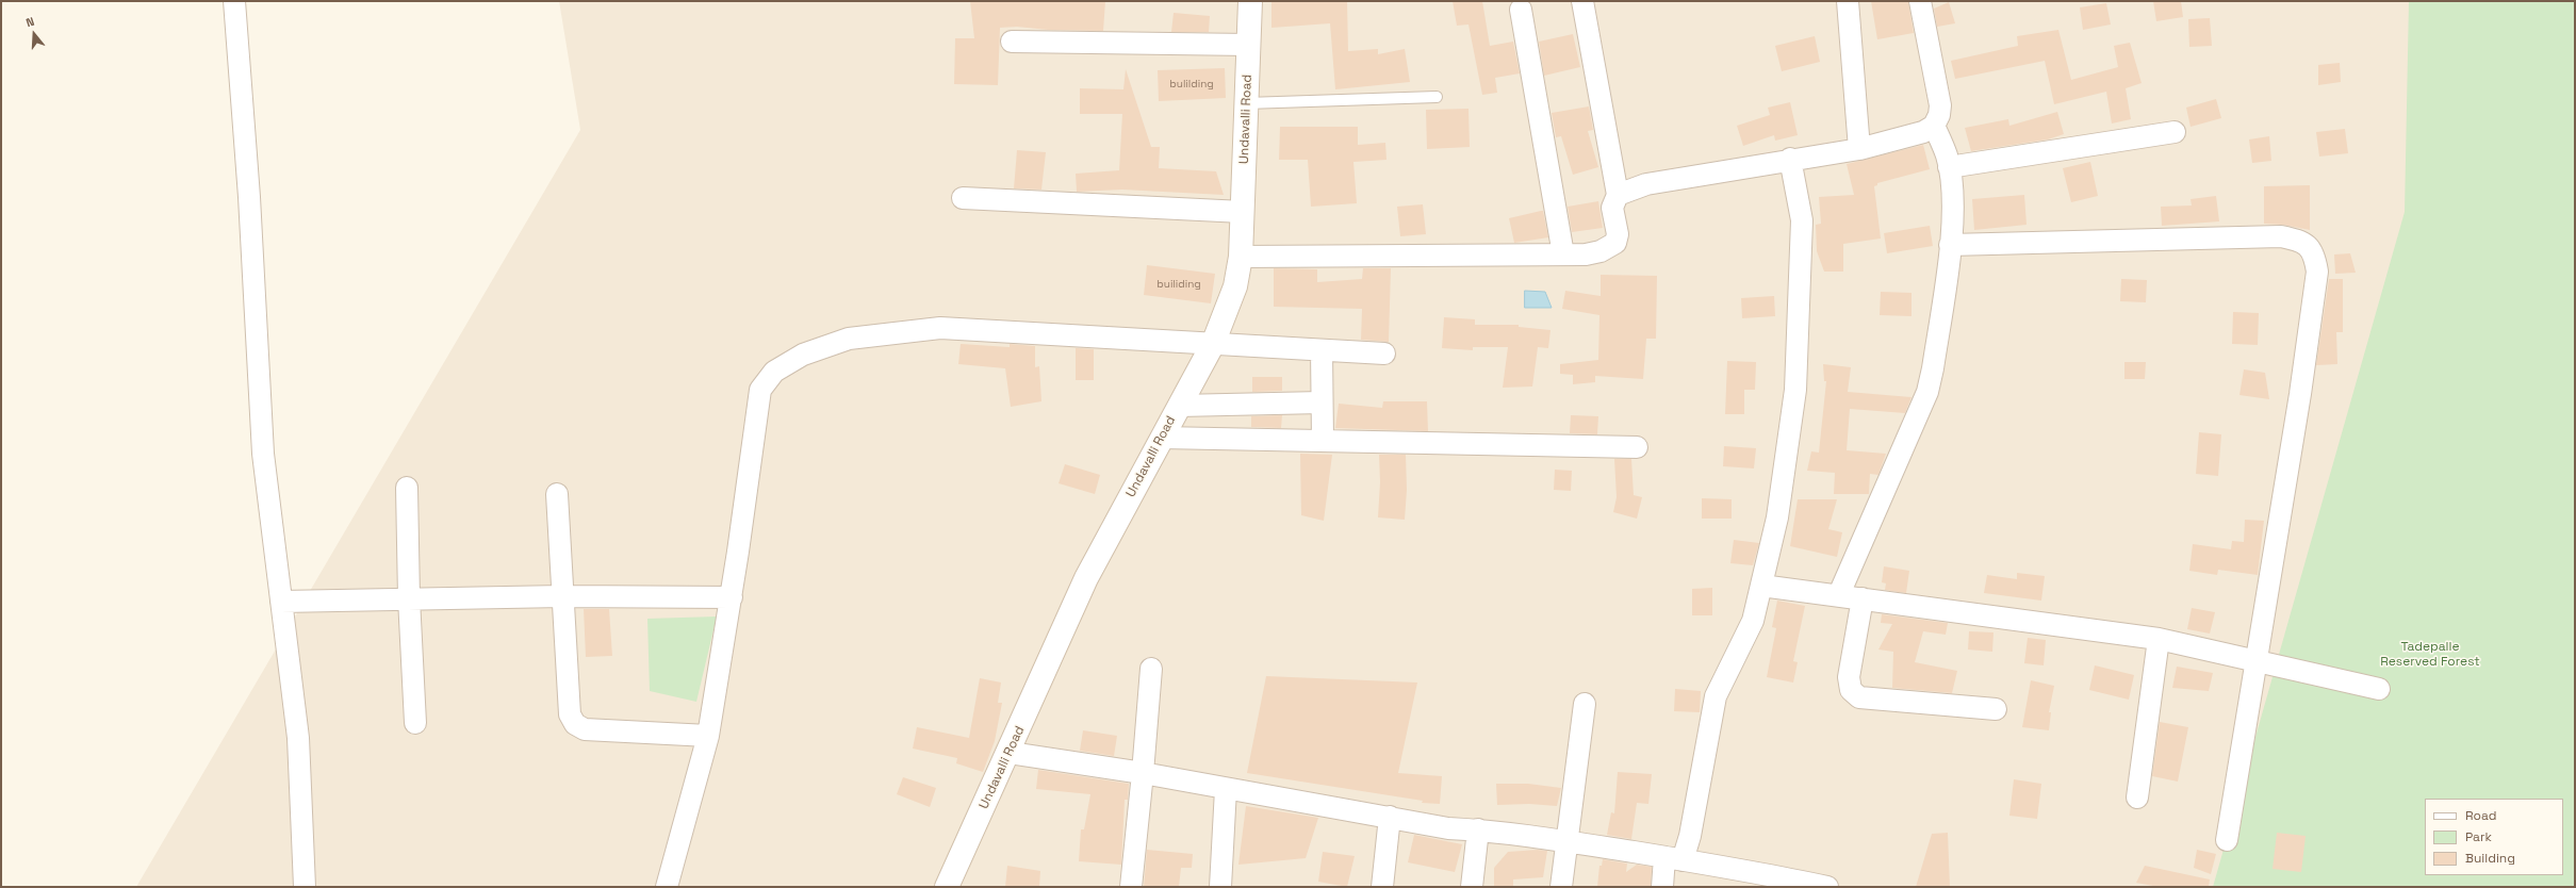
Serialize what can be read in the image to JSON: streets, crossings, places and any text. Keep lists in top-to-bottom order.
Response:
{
  "streets": {
    "main road": ["Undavalli Road"]
  },
  "parks": ["Tadepalle Reserved Forest"],
  "house_numbers": ["bulilding", "builiding"],
  "legend": ["Road", "Park", "Building"],
  "north": "top"
}
